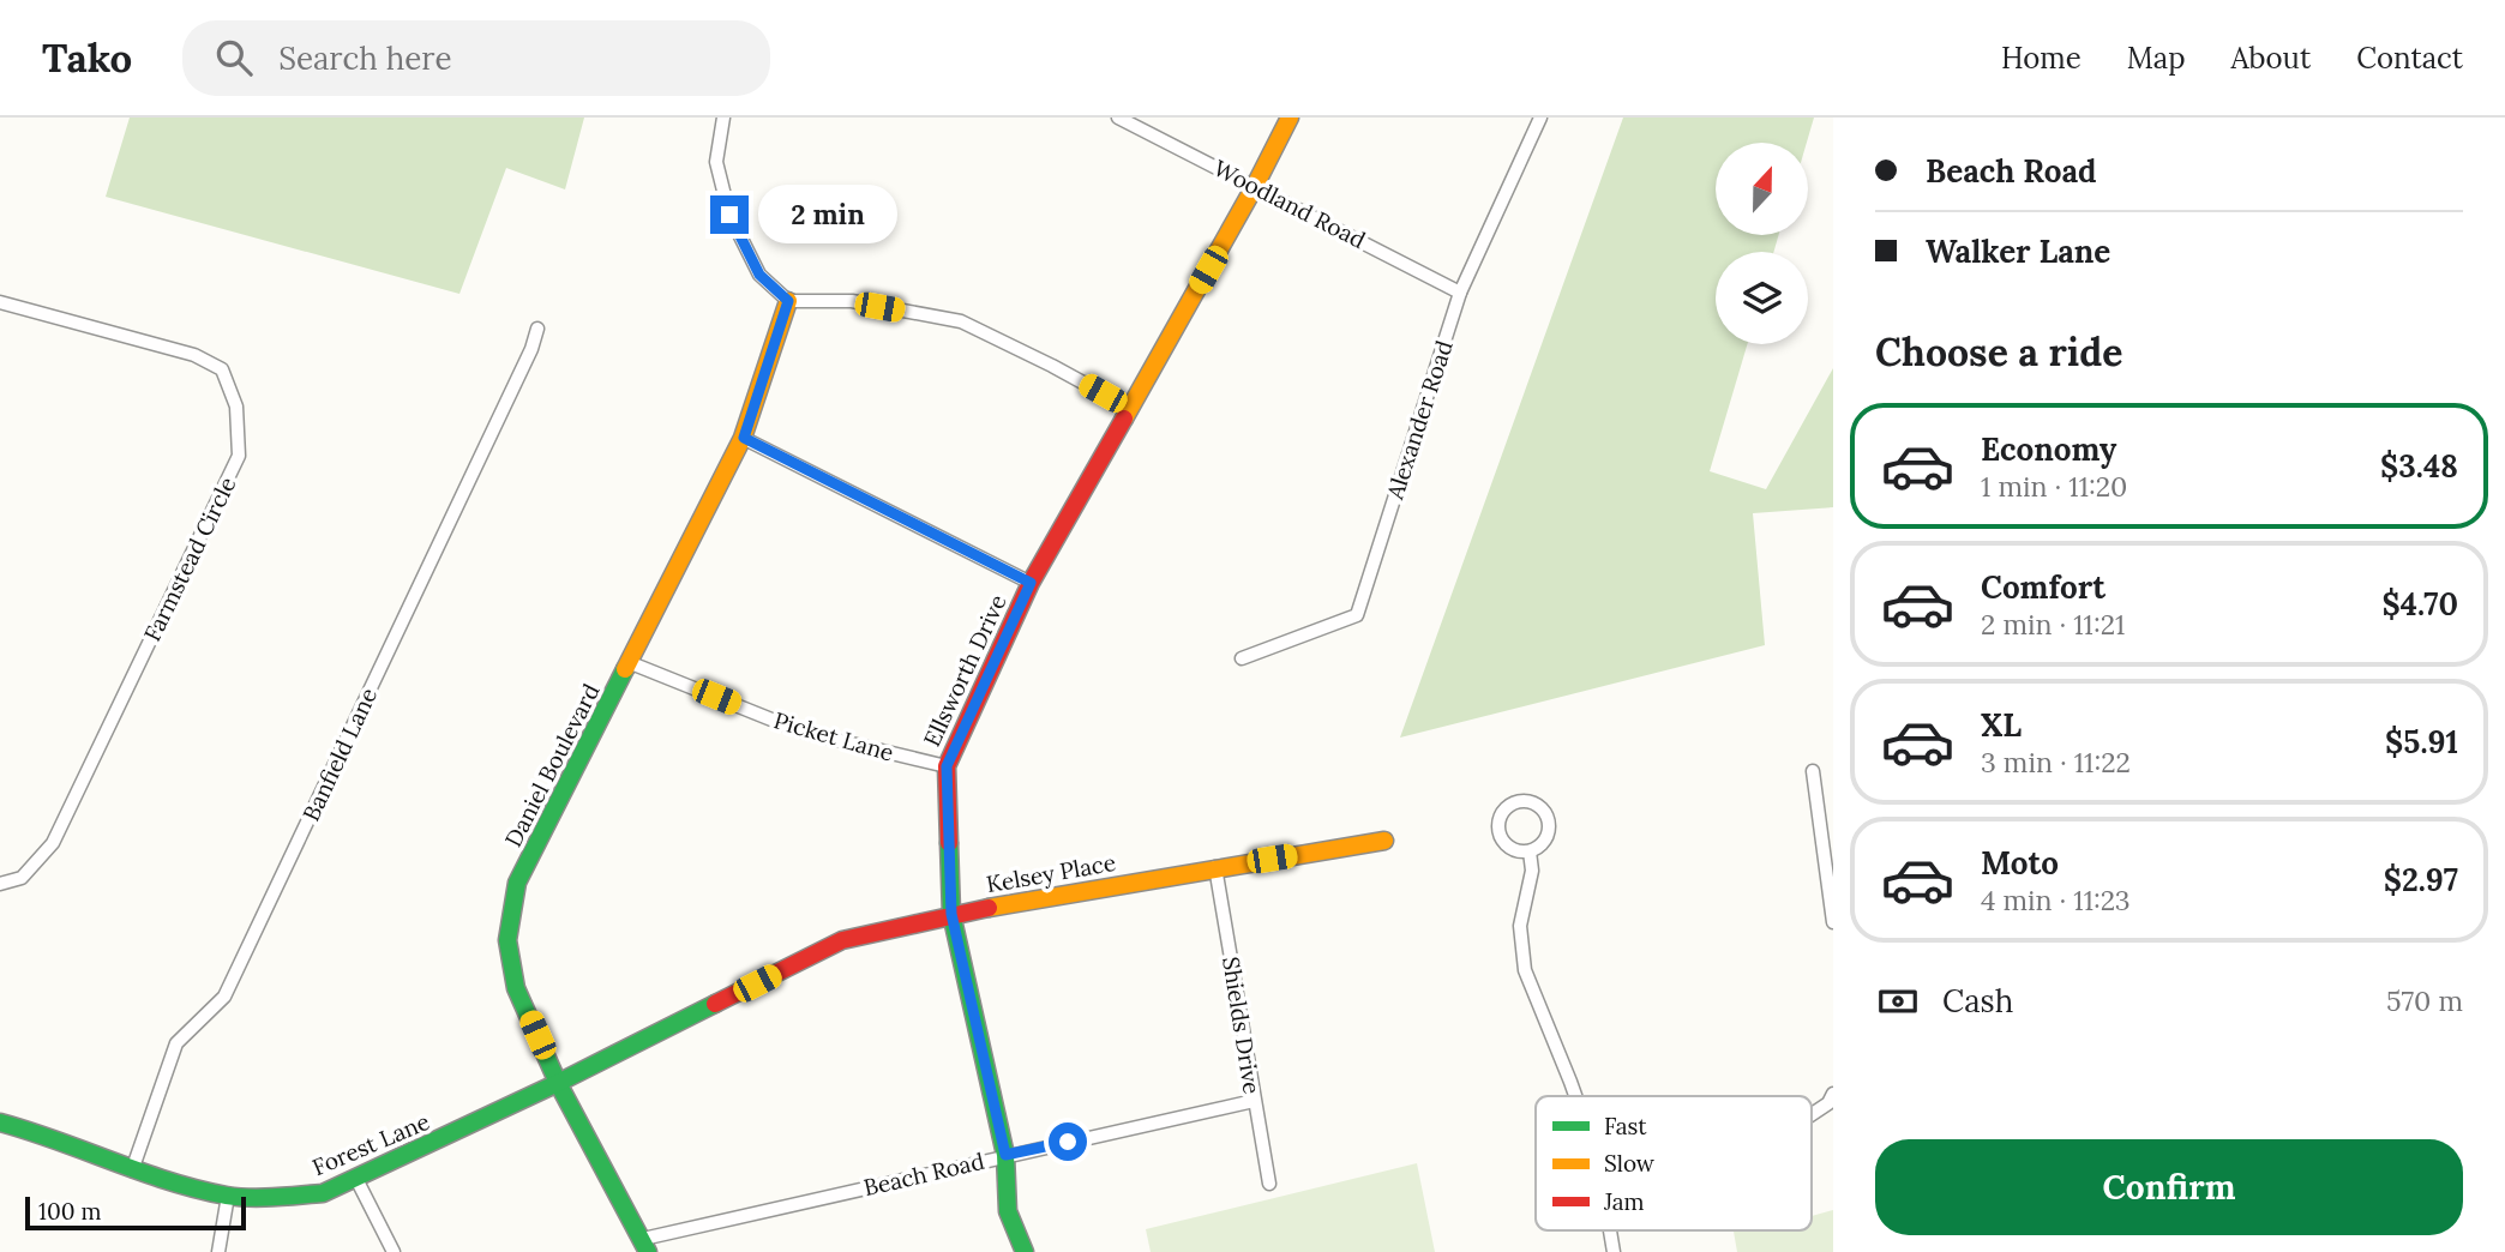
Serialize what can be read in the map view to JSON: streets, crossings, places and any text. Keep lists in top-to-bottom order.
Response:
{
  "streets": {
    "street": [
      "Woodland Road",
      "Alexander Road",
      "Farmstead Circle",
      "Ellsworth Drive",
      "Picket Lane",
      "Banfield Lane",
      "Daniel Boulevard",
      "Kelsey Place",
      "Shields Drive",
      "Forest Lane",
      "Beach Road"
    ]
  },
  "crossings": [
    ["Woodland Road", "Alexander Road"],
    ["Woodland Road", "Ellsworth Drive"],
    ["Ellsworth Drive", "Picket Lane"],
    ["Ellsworth Drive", "Kelsey Place"],
    ["Ellsworth Drive", "Beach Road"],
    ["Picket Lane", "Daniel Boulevard"],
    ["Banfield Lane", "Forest Lane"],
    ["Daniel Boulevard", "Kelsey Place"],
    ["Daniel Boulevard", "Forest Lane"],
    ["Daniel Boulevard", "Beach Road"],
    ["Kelsey Place", "Shields Drive"],
    ["Kelsey Place", "Forest Lane"],
    ["Shields Drive", "Beach Road"]
  ],
  "legend": ["Fast", "Slow", "Jam"],
  "scale_bar": "100 m",
  "north": "top",
  "page": {
    "header": "Tako",
    "search": "Search here",
    "nav": [
      "Home",
      "Map",
      "About",
      "Contact"
    ],
    "banner": ["Beach Road", "Walker Lane"],
    "bubble": "2 min",
    "heading": "Choose a ride",
    "list": [
      {
        "name": "Economy",
        "note": "1 min · 11:20",
        "value": "$3.48"
      },
      {
        "name": "Comfort",
        "note": "2 min · 11:21",
        "value": "$4.70"
      },
      {
        "name": "XL",
        "note": "3 min · 11:22",
        "value": "$5.91"
      },
      {
        "name": "Moto",
        "note": "4 min · 11:23",
        "value": "$2.97"
      }
    ],
    "pay": ["Cash", "570 m"],
    "buttons": "Confirm",
    "scale": "100 m"
  }
}
